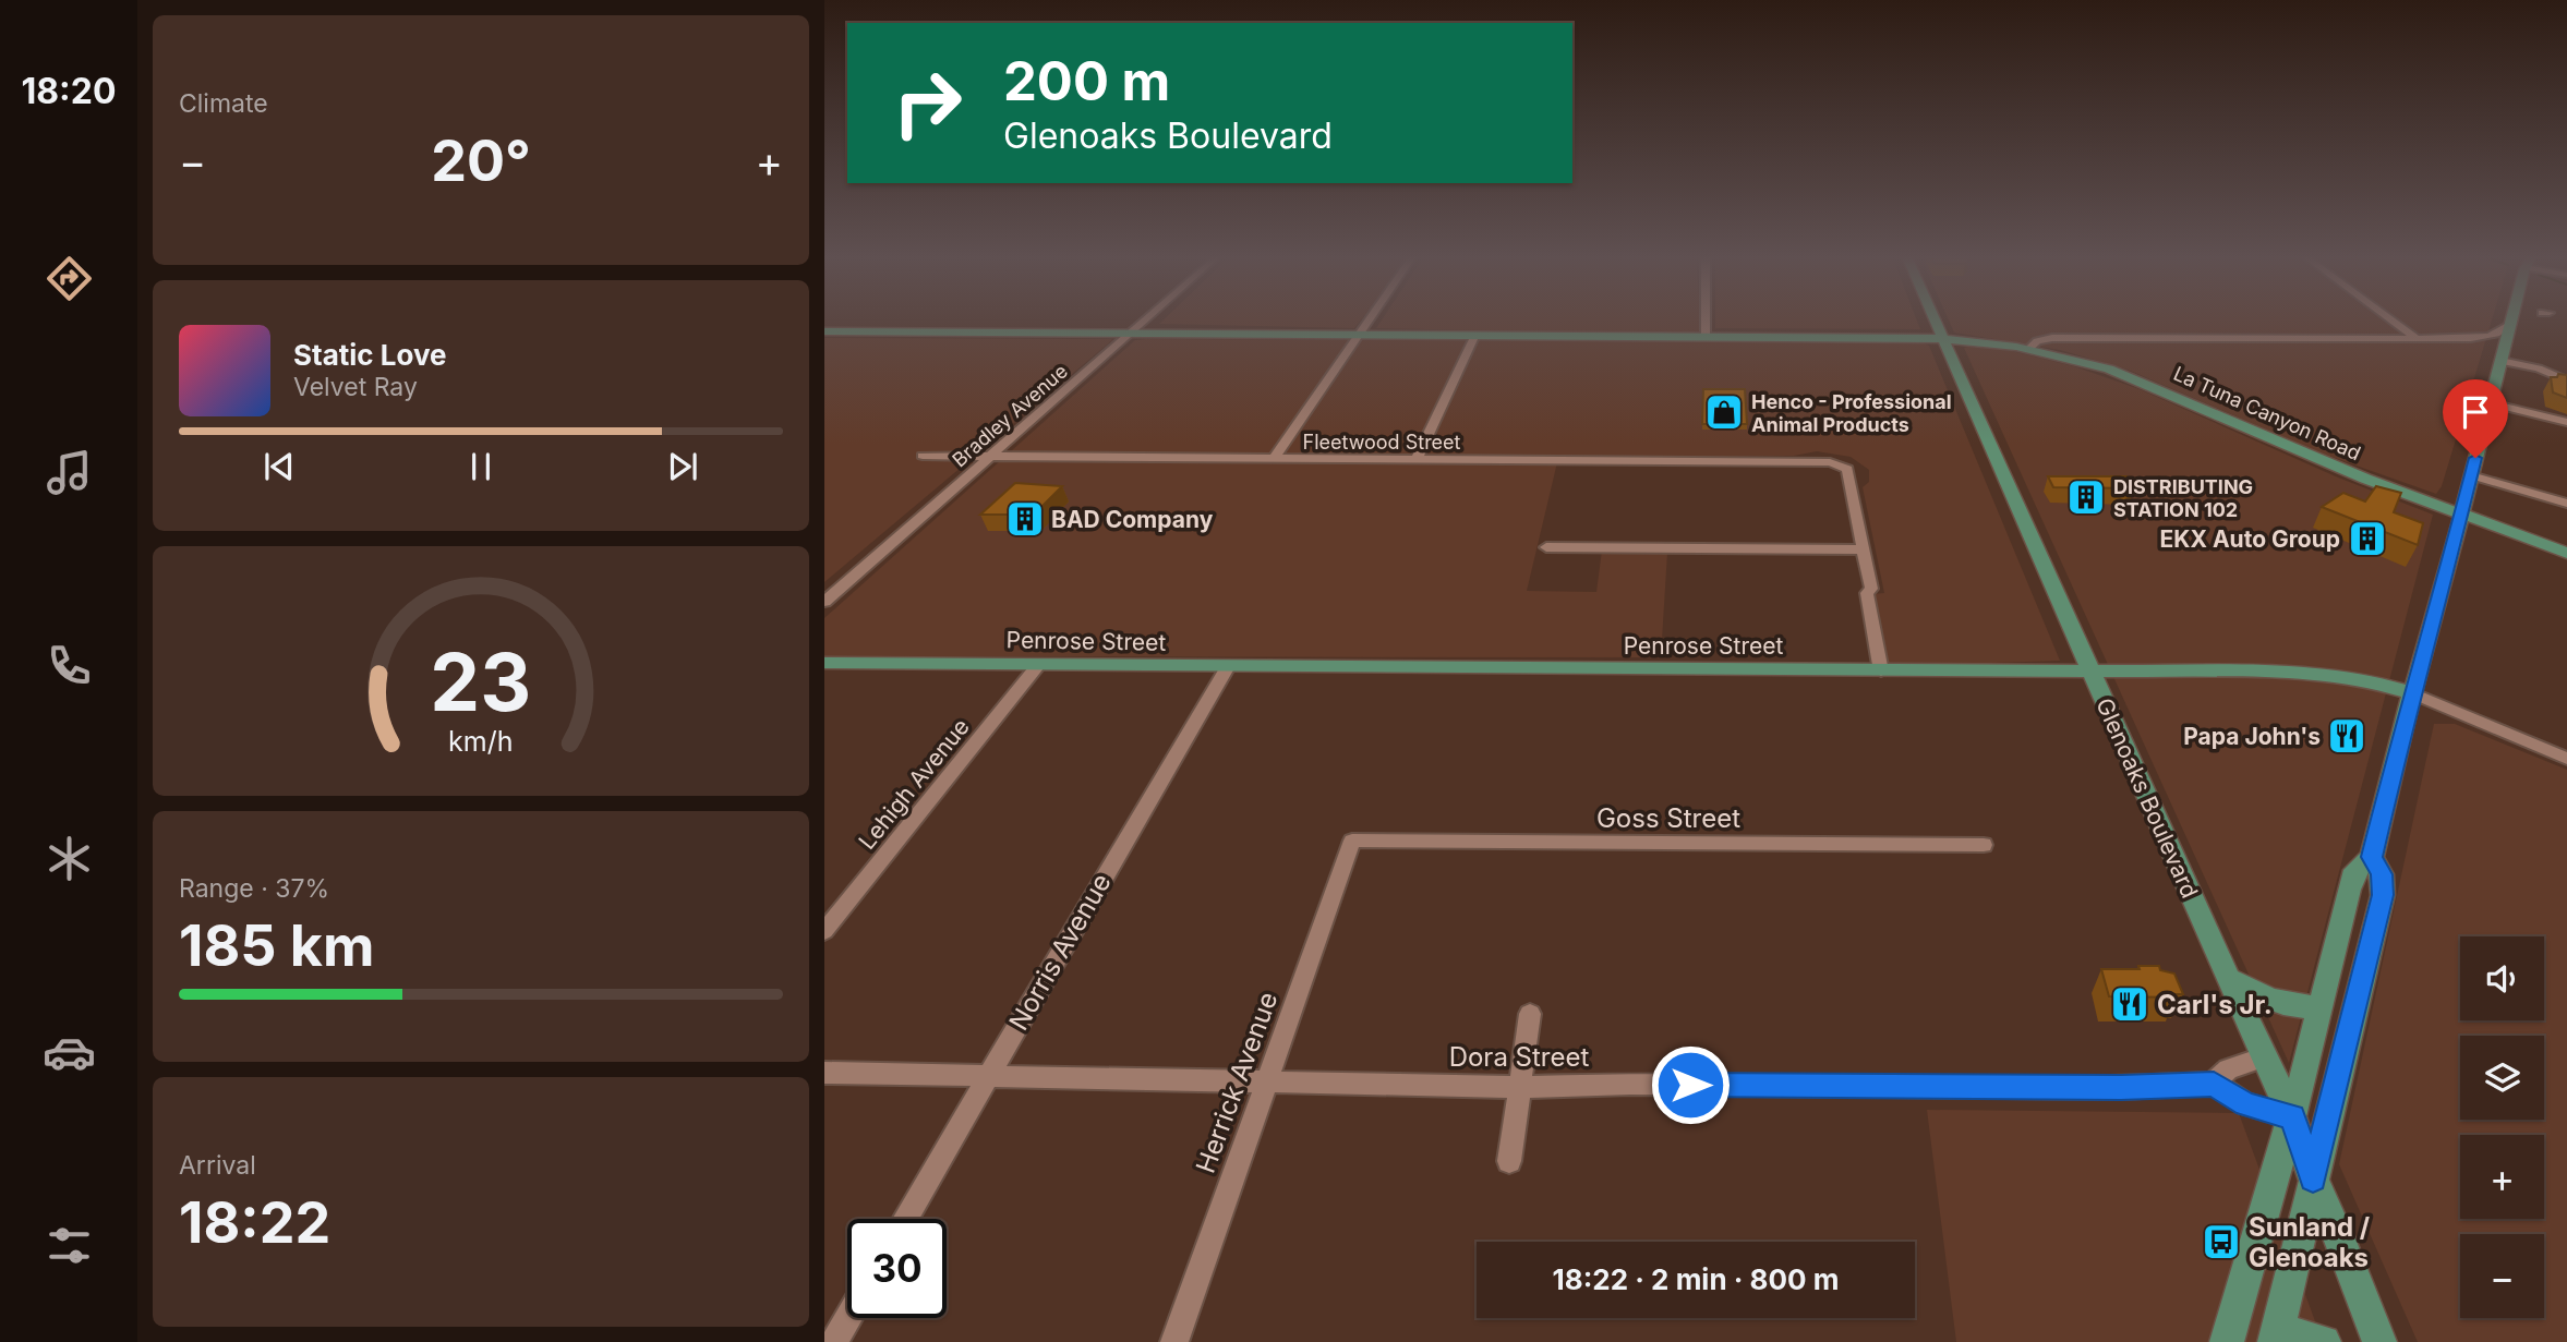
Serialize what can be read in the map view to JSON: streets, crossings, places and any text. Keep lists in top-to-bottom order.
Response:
{
  "streets": {
    "main road": ["La Tuna Canyon Road", "Penrose Street", "Glenoaks Boulevard"],
    "street": [
      "Bradley Avenue",
      "Fleetwood Street",
      "Lehigh Avenue",
      "Goss Street",
      "Norris Avenue",
      "Dora Street",
      "Herrick Avenue"
    ]
  },
  "crossings": [
    ["La Tuna Canyon Road", "Bradley Avenue"],
    ["La Tuna Canyon Road", "Glenoaks Boulevard"],
    ["Bradley Avenue", "Fleetwood Street"],
    ["Penrose Street", "Lehigh Avenue"],
    ["Penrose Street", "Glenoaks Boulevard"],
    ["Penrose Street", "Norris Avenue"],
    ["Goss Street", "Herrick Avenue"],
    ["Norris Avenue", "Dora Street"],
    ["Dora Street", "Herrick Avenue"]
  ],
  "places": {
    "shop": ["Henco - Professional Animal Products"],
    "building": ["DISTRIBUTING STATION 102", "BAD Company", "EKX Auto Group"],
    "restaurant": ["Papa John's", "Carl's Jr."],
    "bus stop": ["Sunland / Glenoaks"]
  },
  "page": {
    "tabs": "18:20",
    "tile": [
      "Climate",
      ["Range · 37%", "185 km"],
      ["Arrival", "18:22"]
    ],
    "turn": ["200 m", "Glenoaks Boulevard"],
    "heat": ["−", "20°", "+"],
    "song": ["Static Love", "Velvet Ray"],
    "map_buttons": ["+", "−"],
    "limit": "30",
    "trip": "18:22 · 2 min · 800 m",
    "gauge": ["23", "km/h"]
  }
}
